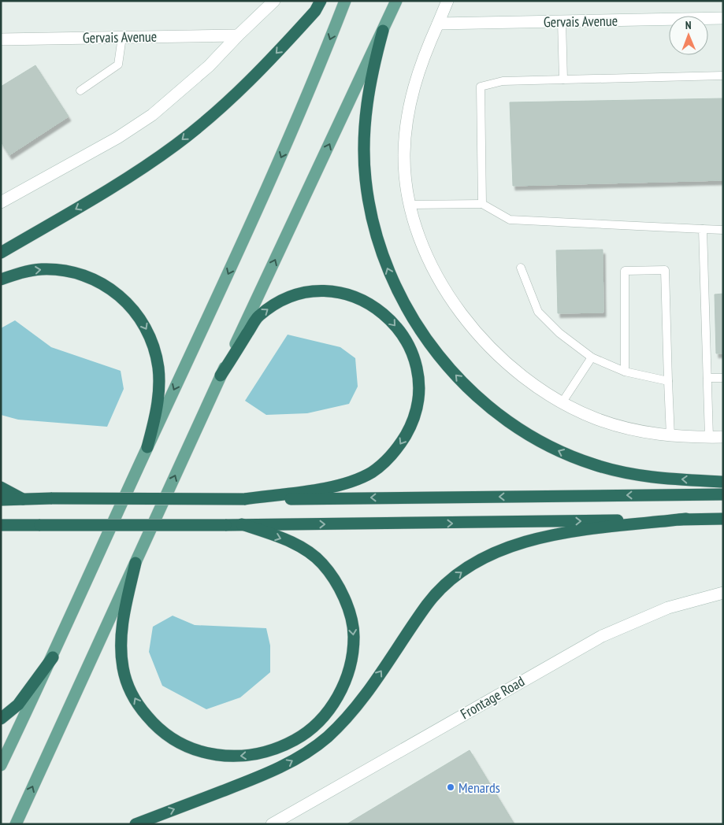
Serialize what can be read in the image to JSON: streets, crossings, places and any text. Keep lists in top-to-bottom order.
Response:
{
  "streets": {
    "street": ["Gervais Avenue", "Frontage Road"]
  },
  "places": ["Menards"],
  "north": "top"
}
